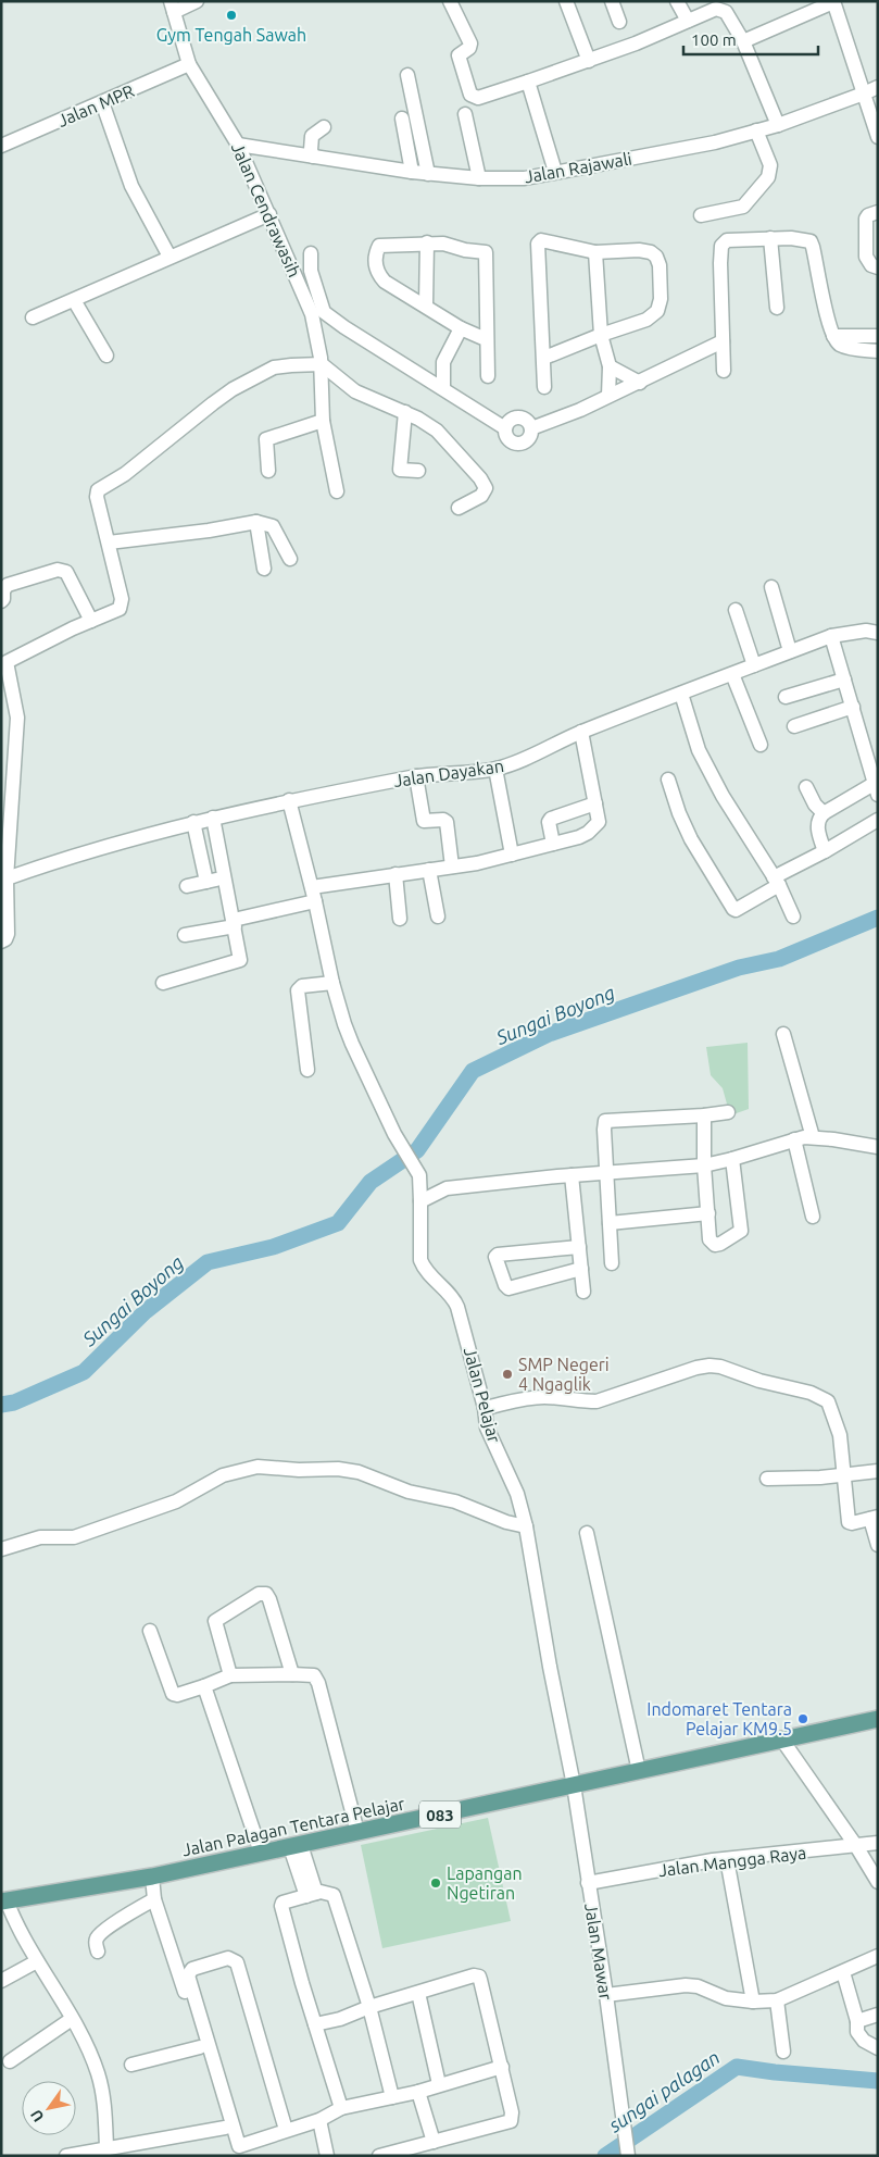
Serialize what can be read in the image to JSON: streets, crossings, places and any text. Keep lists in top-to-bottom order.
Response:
{
  "streets": {
    "main road": ["083", "Jalan Palagan Tentara Pelajar"],
    "street": [
      "Jalan MPR",
      "Jalan Rajawali",
      "Jalan Cendrawasih",
      "Jalan Dayakan",
      "Jalan Pelajar",
      "Jalan Mangga Raya",
      "Jalan Mawar"
    ]
  },
  "crossings": [
    ["Jalan MPR", "Jalan Cendrawasih"],
    ["Jalan Rajawali", "Jalan Cendrawasih"],
    ["Jalan Pelajar", "Jalan Palagan Tentara Pelajar"],
    ["Jalan Pelajar", "Jalan Mawar"],
    ["Jalan Palagan Tentara Pelajar", "Jalan Mawar"],
    ["Jalan Mangga Raya", "Jalan Mawar"]
  ],
  "water": ["Sungai Boyong", "sungai palagan"],
  "places": [
    "Gym Tengah Sawah",
    "SMP Negeri 4 Ngaglik",
    "Indomaret Tentara Pelajar KM9.5",
    "Lapangan Ngetiran"
  ],
  "scale_bar": "100 m",
  "north": "bottom left"
}
